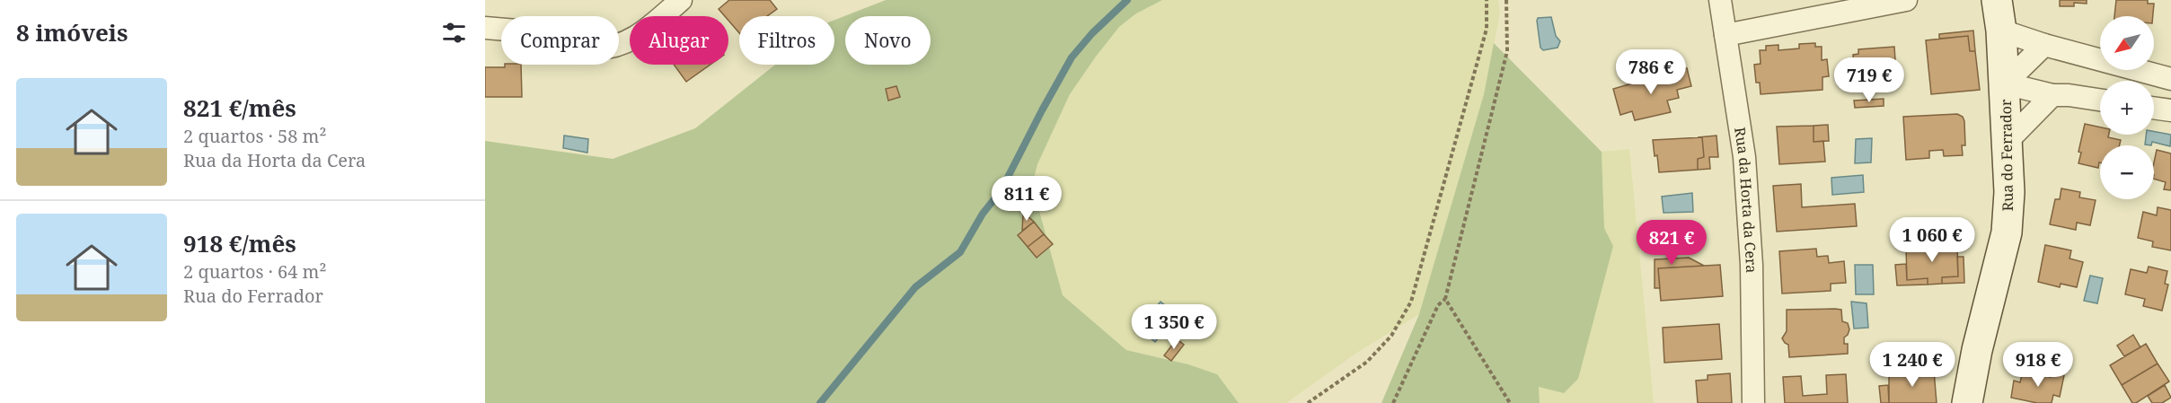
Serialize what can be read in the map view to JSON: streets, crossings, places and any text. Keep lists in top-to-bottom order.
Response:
{
  "streets": {
    "street": ["Rua do Ferrador", "Rua da Horta da Cera"]
  },
  "north": "bottom left",
  "page": {
    "heading": "8 imóveis",
    "map_buttons": ["+", "−"],
    "chip": [
      "Comprar",
      "Alugar",
      "Filtros",
      "Novo"
    ],
    "price": [
      "786 €",
      "719 €",
      "811 €",
      "1 060 €",
      "821 €",
      "1 350 €",
      "1 240 €",
      "918 €"
    ],
    "list": [
      {
        "name": "821 €/mês",
        "note": "2 quartos · 58 m² · Rua da Horta da Cera"
      },
      {
        "name": "918 €/mês",
        "note": "2 quartos · 64 m² · Rua do Ferrador"
      }
    ]
  }
}
